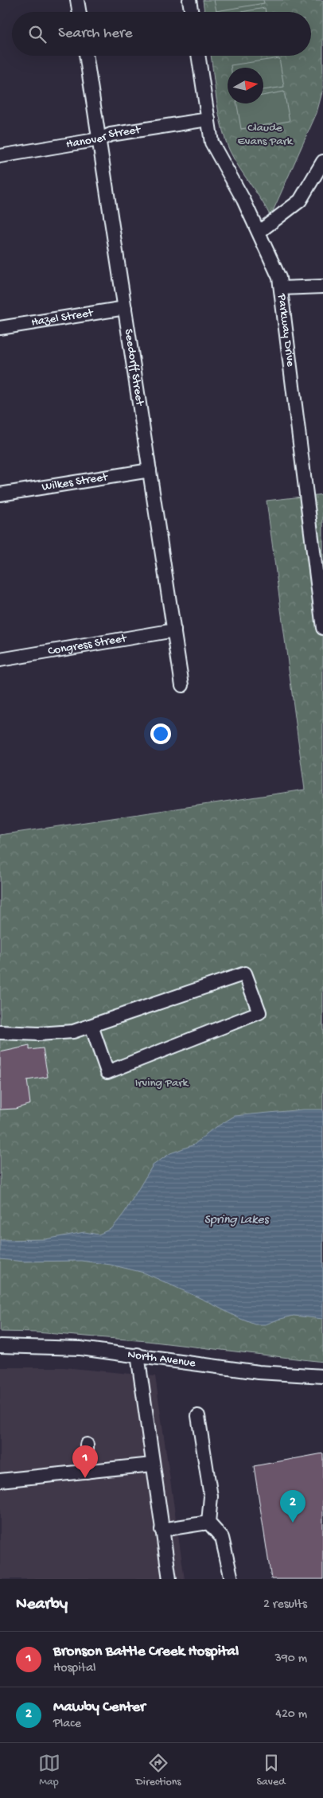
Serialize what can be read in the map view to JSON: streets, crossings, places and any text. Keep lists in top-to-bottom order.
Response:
{
  "streets": {
    "street": [
      "Hanover Street",
      "Hazel Street",
      "Parkway Drive",
      "Seedorff Street",
      "Wilkes Street",
      "Congress Street",
      "North Avenue"
    ]
  },
  "crossings": [
    ["Hanover Street", "Parkway Drive"],
    ["Hanover Street", "Seedorff Street"],
    ["Hazel Street", "Seedorff Street"],
    ["Seedorff Street", "Wilkes Street"],
    ["Seedorff Street", "Congress Street"]
  ],
  "water": ["Spring Lakes"],
  "parks": ["Claude Evans Park", "Irving Park"],
  "north": "right",
  "page": {
    "search": "Search here",
    "pins": ["1", "2"],
    "heading": ["Nearby", "2 results"],
    "list": [
      {
        "mark": "1",
        "name": "Bronson Battle Creek Hospital",
        "note": "Hospital",
        "value": "390 m"
      },
      {
        "mark": "2",
        "name": "Mawby Center",
        "note": "Place",
        "value": "420 m"
      }
    ],
    "nav": ["Map", "Directions", "Saved"]
  }
}
